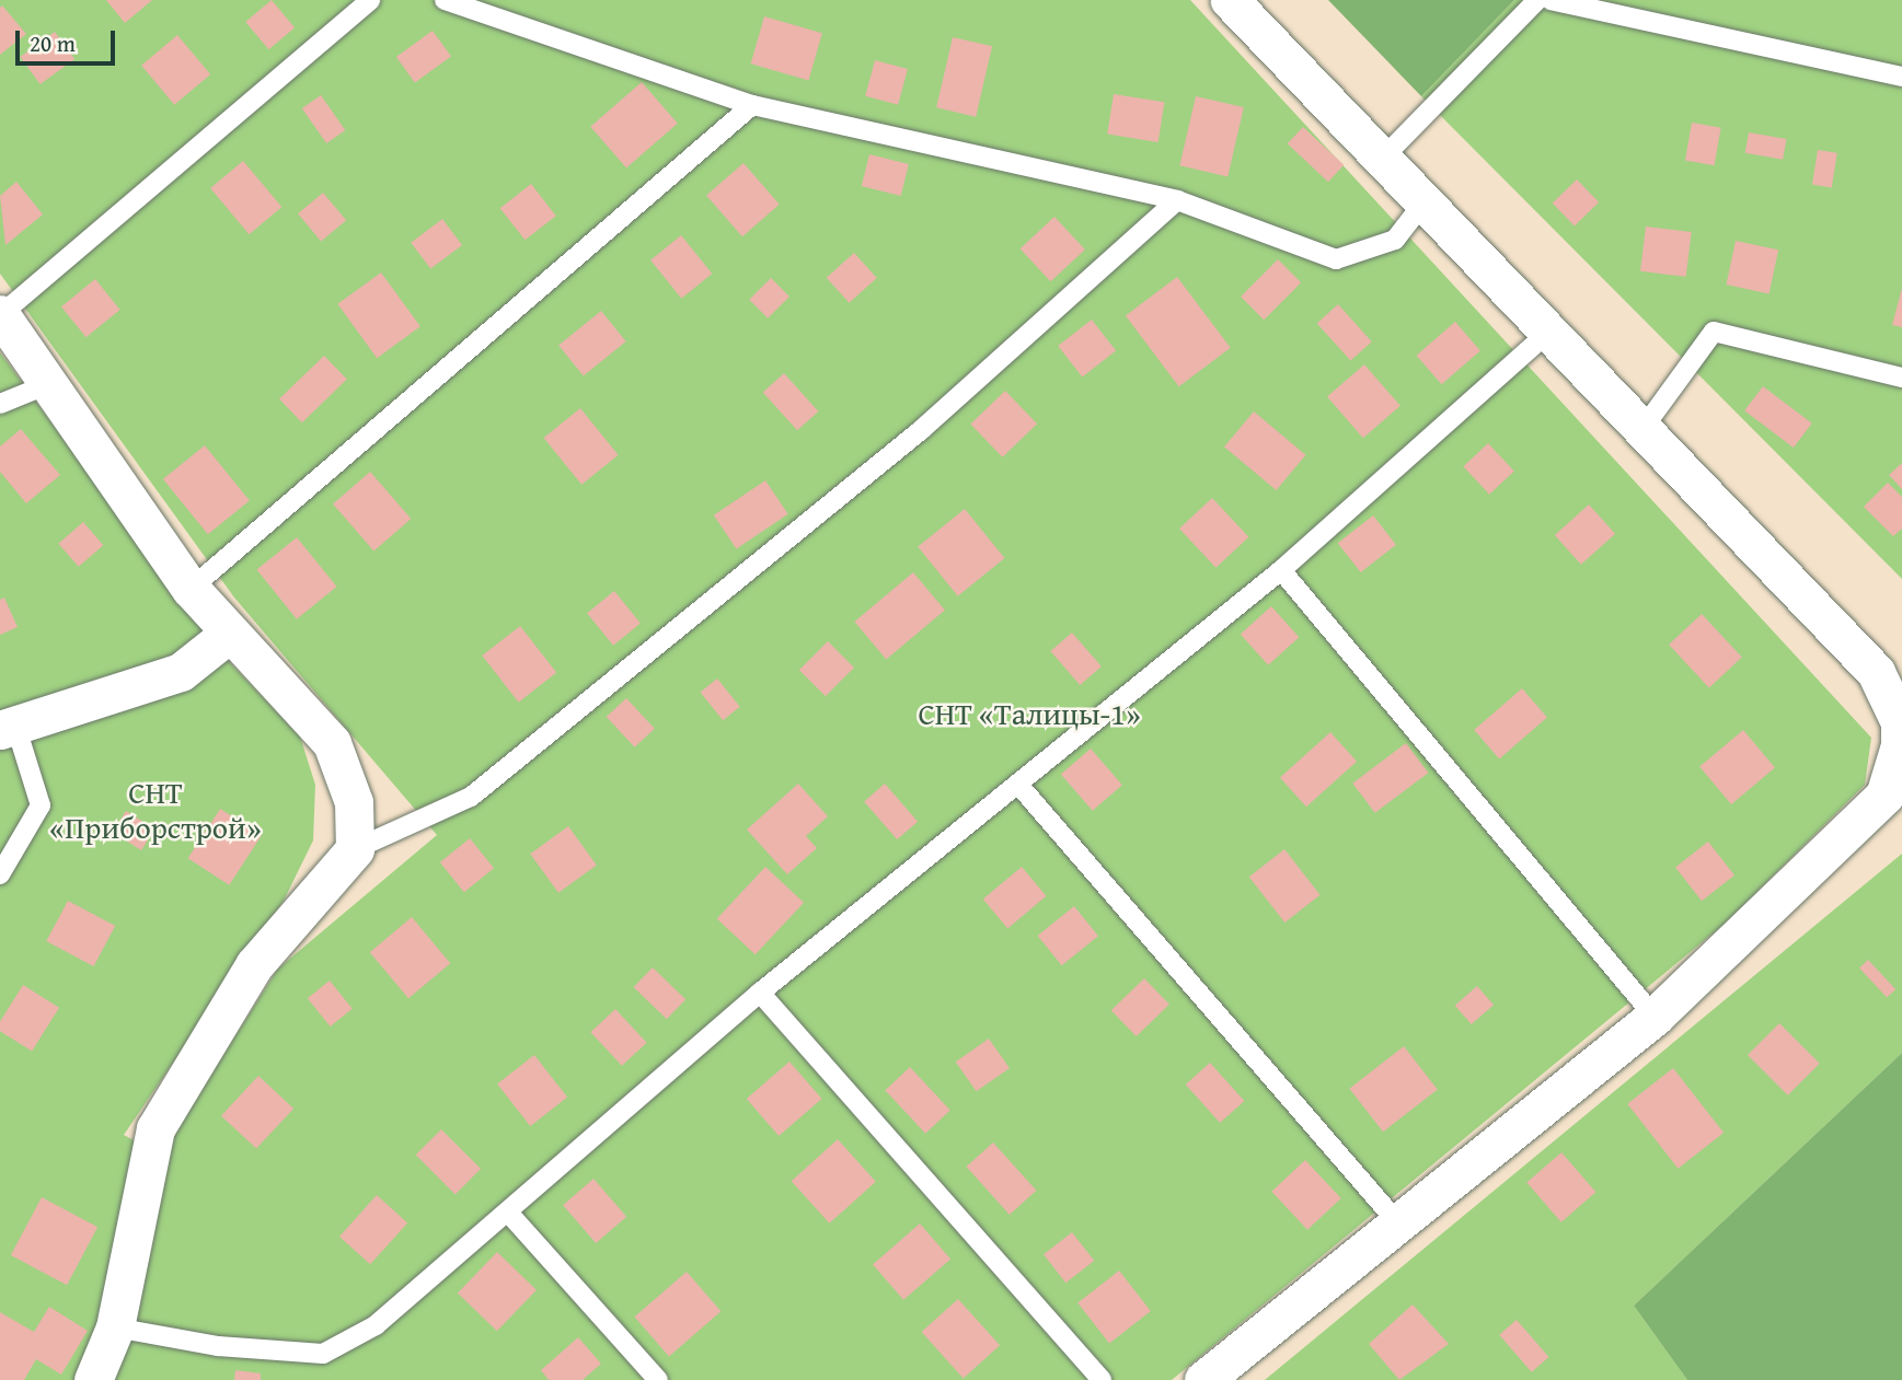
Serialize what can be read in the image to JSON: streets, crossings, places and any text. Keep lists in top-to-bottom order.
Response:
{
  "parks": ["СНТ «Талицы-1»", "СНТ «Приборстрой»"],
  "scale_bar": "20 m"
}
